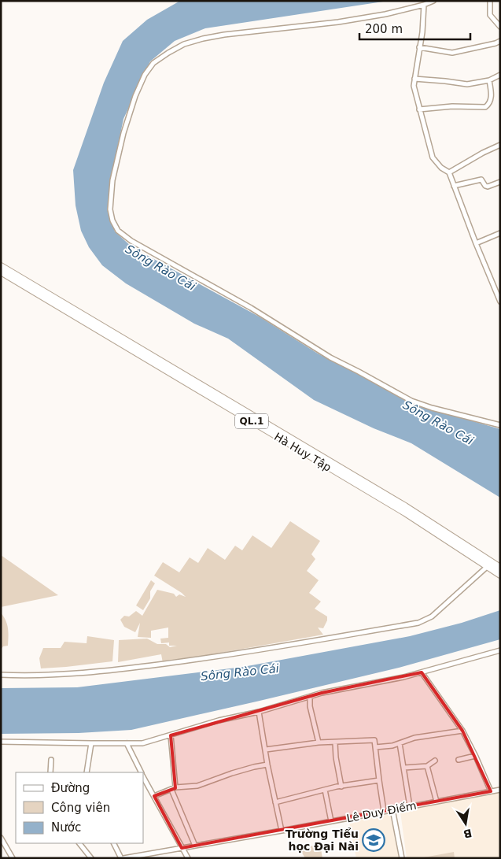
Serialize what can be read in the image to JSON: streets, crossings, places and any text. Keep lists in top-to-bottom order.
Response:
{
  "streets": {
    "main road": ["QL.1", "Hà Huy Tập"],
    "street": ["Lê Duy Điếm"]
  },
  "water": ["Sông Rào Cái"],
  "places": {
    "school or university": ["Trường Tiểu học Đại Nài"]
  },
  "legend": ["Đường", "Công viên", "Nước"],
  "scale_bar": "200 m",
  "north": "bottom"
}
